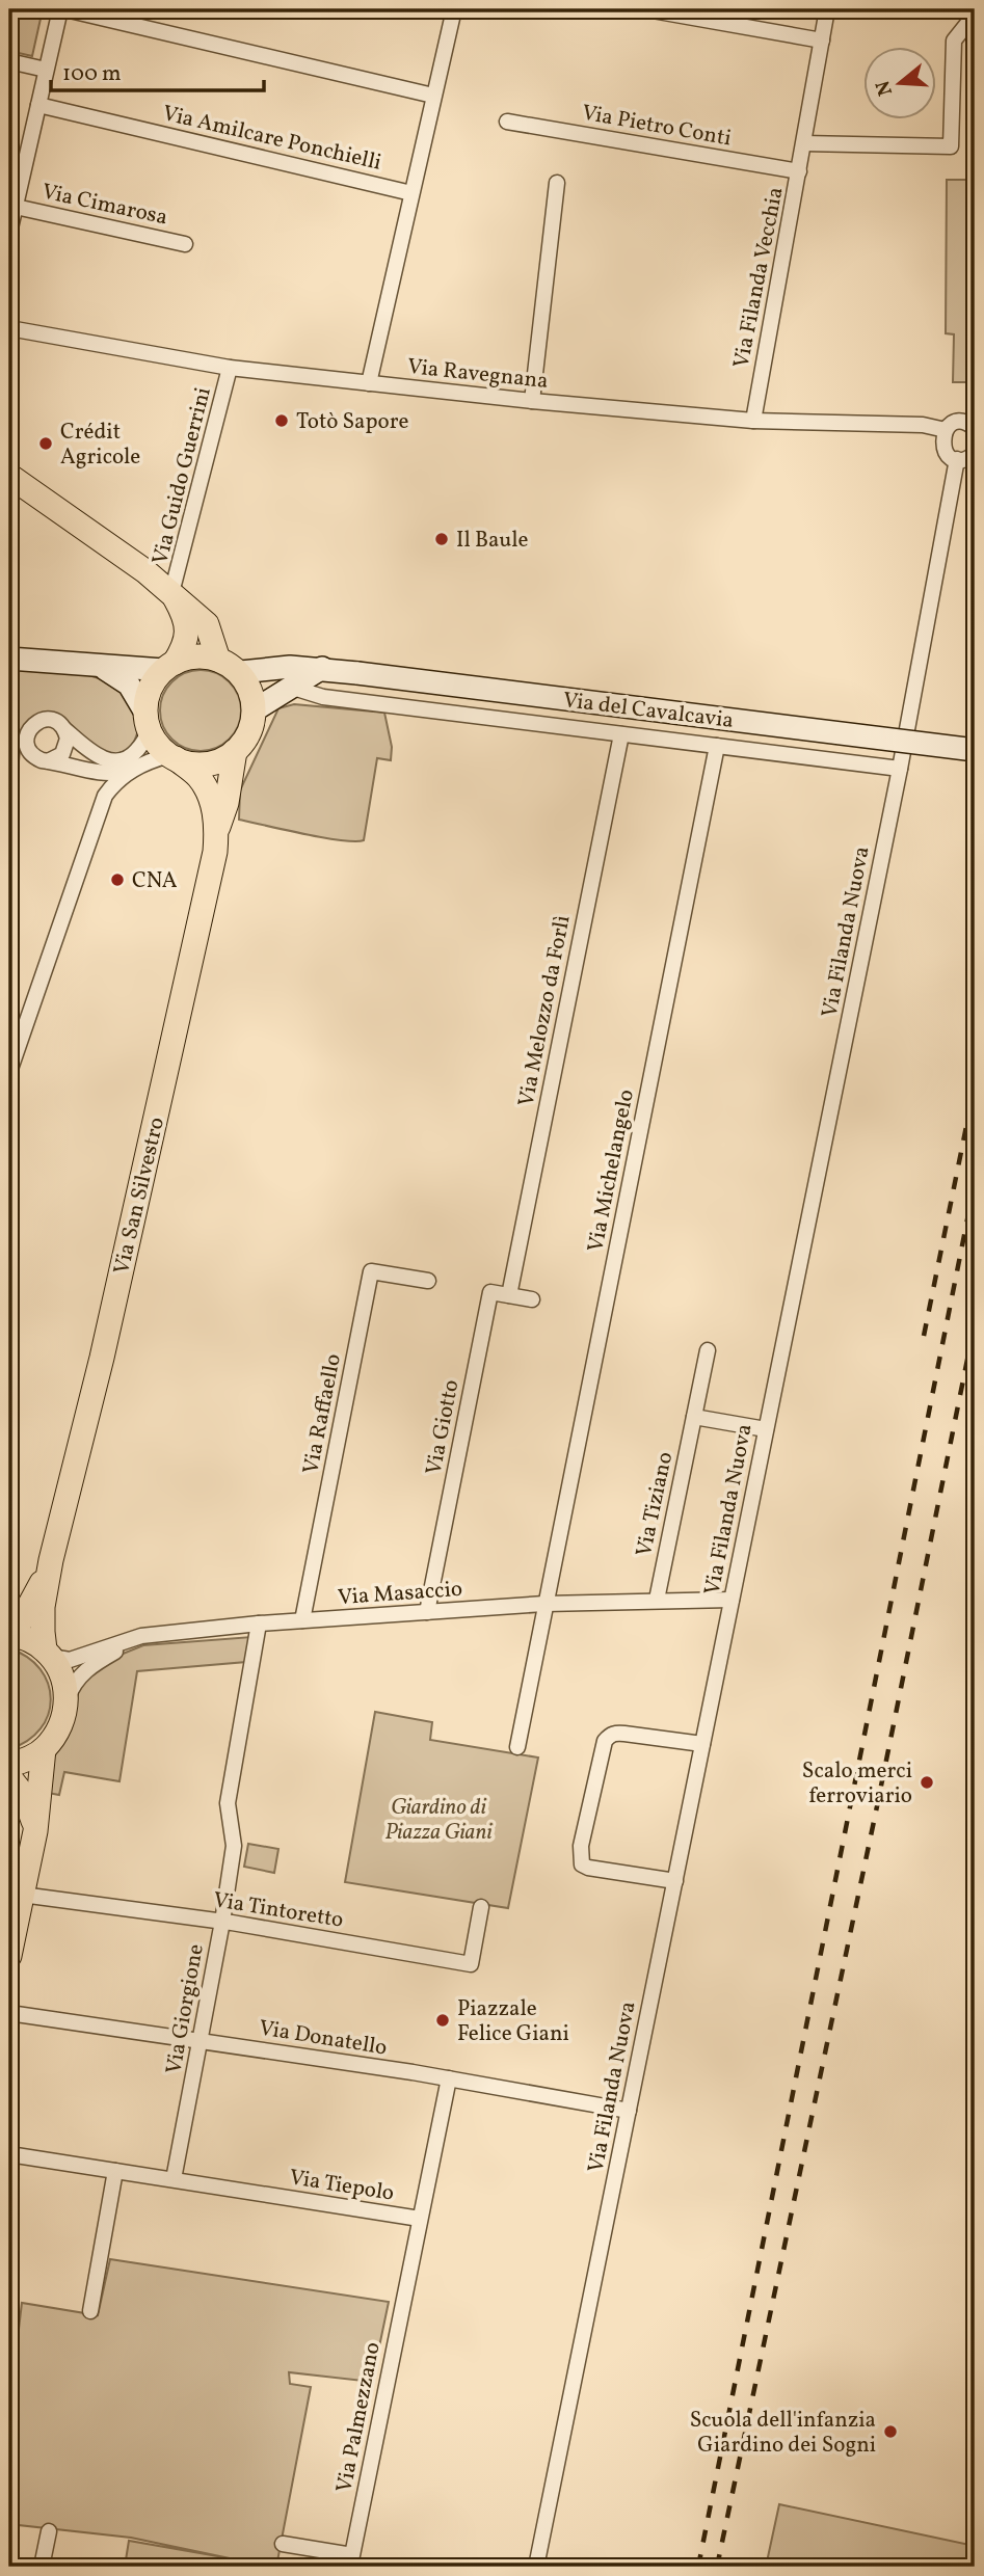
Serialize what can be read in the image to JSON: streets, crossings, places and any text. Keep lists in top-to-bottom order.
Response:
{
  "streets": {
    "main road": ["Via del Cavalcavia", "Via San Silvestro"],
    "street": [
      "Via Pietro Conti",
      "Via Amilcare Ponchielli",
      "Via Cimarosa",
      "Via Filanda Vecchia",
      "Via Ravegnana",
      "Via Guido Guerrini",
      "Via Filanda Nuova",
      "Via Melozzo da Forlì",
      "Via Michelangelo",
      "Via Raffaello",
      "Via Giotto",
      "Via Tiziano",
      "Via Masaccio",
      "Via Tintoretto",
      "Via Giorgione",
      "Via Donatello",
      "Via Tiepolo",
      "Via Palmezzano"
    ]
  },
  "crossings": [
    ["Via Pietro Conti", "Via Filanda Vecchia"],
    ["Via Filanda Vecchia", "Via Ravegnana"],
    ["Via Ravegnana", "Via Guido Guerrini"],
    ["Via del Cavalcavia", "Via Filanda Nuova"],
    ["Via del Cavalcavia", "Via Melozzo da Forlì"],
    ["Via del Cavalcavia", "Via Michelangelo"],
    ["Via del Cavalcavia", "Via San Silvestro"],
    ["Via Filanda Nuova", "Via Masaccio"],
    ["Via Filanda Nuova", "Via Donatello"],
    ["Via Melozzo da Forlì", "Via Giotto"],
    ["Via Michelangelo", "Via Masaccio"],
    ["Via San Silvestro", "Via Masaccio"],
    ["Via Raffaello", "Via Masaccio"],
    ["Via Giotto", "Via Masaccio"],
    ["Via Tiziano", "Via Masaccio"],
    ["Via Masaccio", "Via Giorgione"],
    ["Via Tintoretto", "Via Giorgione"],
    ["Via Giorgione", "Via Donatello"],
    ["Via Giorgione", "Via Tiepolo"],
    ["Via Donatello", "Via Tiepolo"],
    ["Via Tiepolo", "Via Palmezzano"]
  ],
  "parks": ["Giardino di Piazza Giani"],
  "places": [
    "Totò Sapore",
    "Crédit Agricole",
    "Il Baule",
    "CNA",
    "Scalo merci ferroviario",
    "Piazzale Felice Giani",
    "Scuola dell'infanzia Giardino dei Sogni"
  ],
  "scale_bar": "100 m",
  "north": "left"
}
